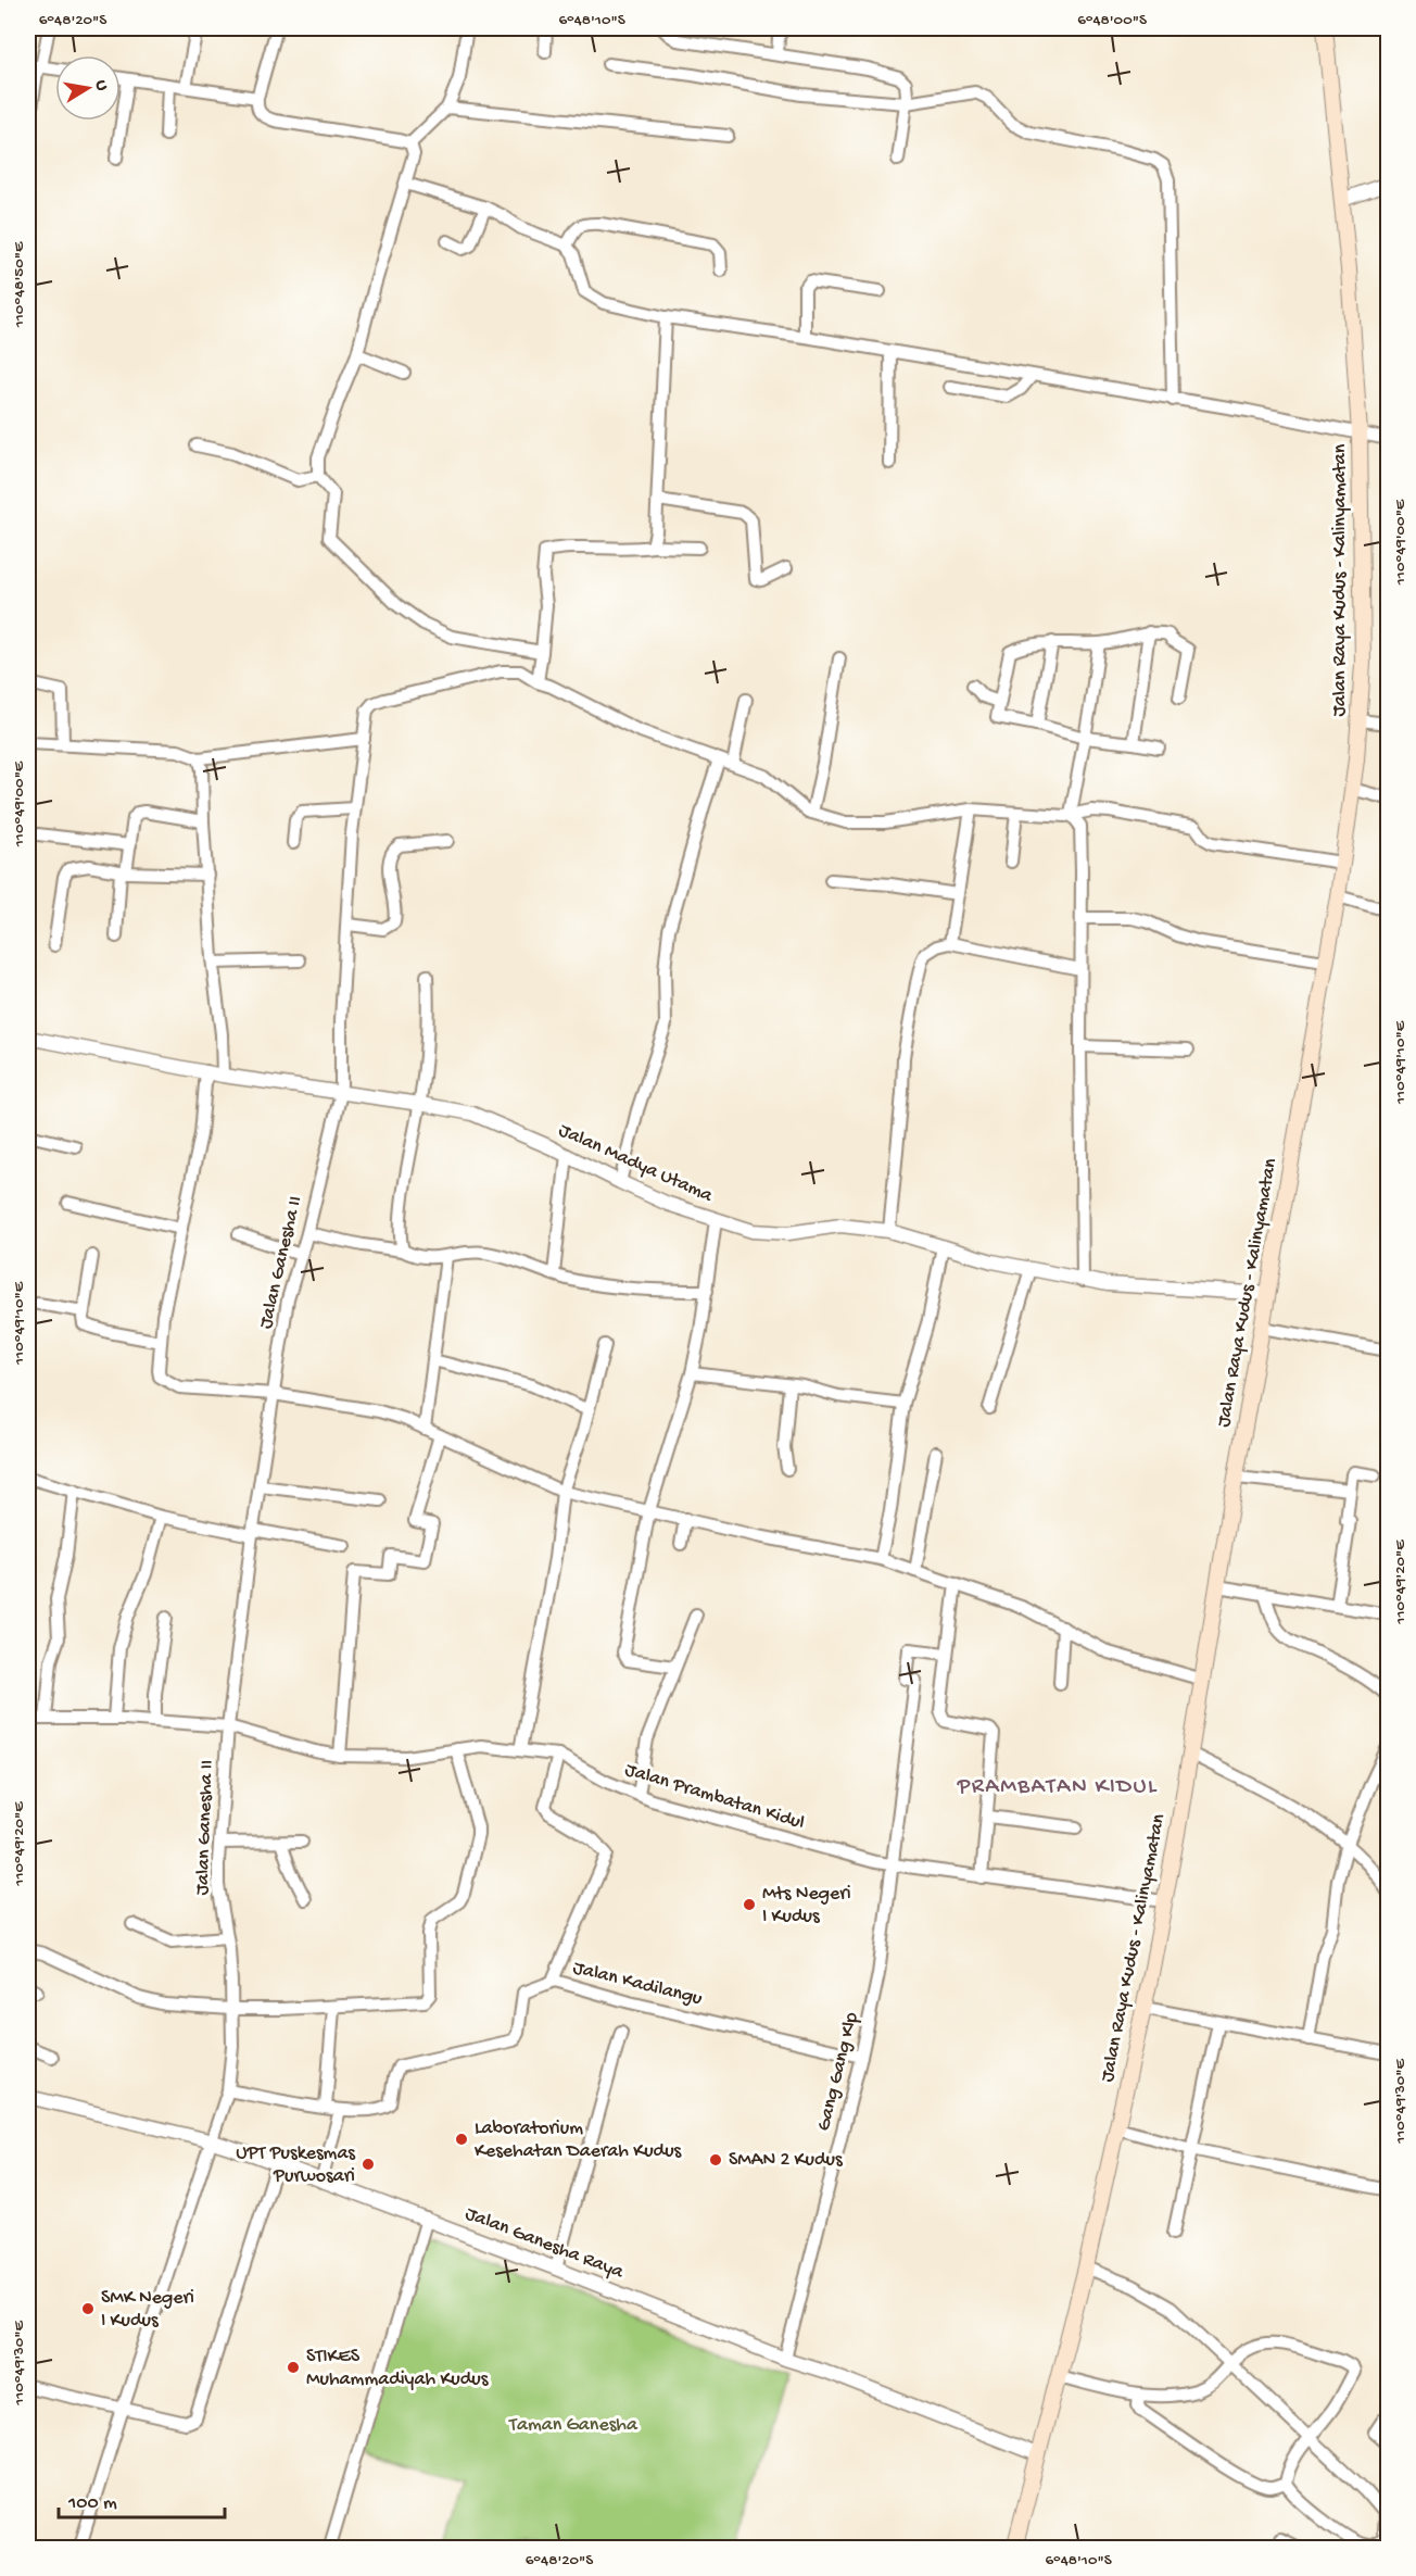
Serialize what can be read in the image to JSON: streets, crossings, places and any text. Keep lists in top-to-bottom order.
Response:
{
  "streets": {
    "main road": ["Jalan Raya Kudus - Kalinyamatan"],
    "street": [
      "Jalan Madya Utama",
      "Jalan Ganesha II",
      "Jalan Prambatan Kidul",
      "Jalan Kadilangu",
      "Gang Gang Klp",
      "Jalan Ganesha Raya"
    ]
  },
  "crossings": [
    ["Jalan Raya Kudus - Kalinyamatan", "Jalan Madya Utama"],
    ["Jalan Raya Kudus - Kalinyamatan", "Jalan Prambatan Kidul"],
    ["Jalan Raya Kudus - Kalinyamatan", "Jalan Ganesha Raya"],
    ["Jalan Madya Utama", "Jalan Ganesha II"],
    ["Jalan Ganesha II", "Jalan Prambatan Kidul"],
    ["Jalan Ganesha II", "Jalan Ganesha Raya"],
    ["Jalan Prambatan Kidul", "Jalan Kadilangu"],
    ["Jalan Prambatan Kidul", "Gang Gang Klp"],
    ["Jalan Kadilangu", "Gang Gang Klp"],
    ["Gang Gang Klp", "Jalan Ganesha Raya"]
  ],
  "districts": ["PRAMBATAN KIDUL"],
  "parks": ["Taman Ganesha"],
  "places": [
    "Mts Negeri I Kudus",
    "Laboratorium Kesehatan Daerah Kudus",
    "SMAN 2 Kudus",
    "UPT Puskesmas Purwosari",
    "SMK Negeri I Kudus",
    "STIKES Muhammadiyah Kudus"
  ],
  "scale_bar": "100 m",
  "north": "right",
  "coordinates": [
    "6°48'20\"S",
    "6°48'10\"S",
    "6°48'00\"S",
    "110°48'50\"E",
    "110°49'00\"E",
    "110°49'10\"E",
    "110°49'20\"E",
    "110°49'30\"E"
  ]
}
